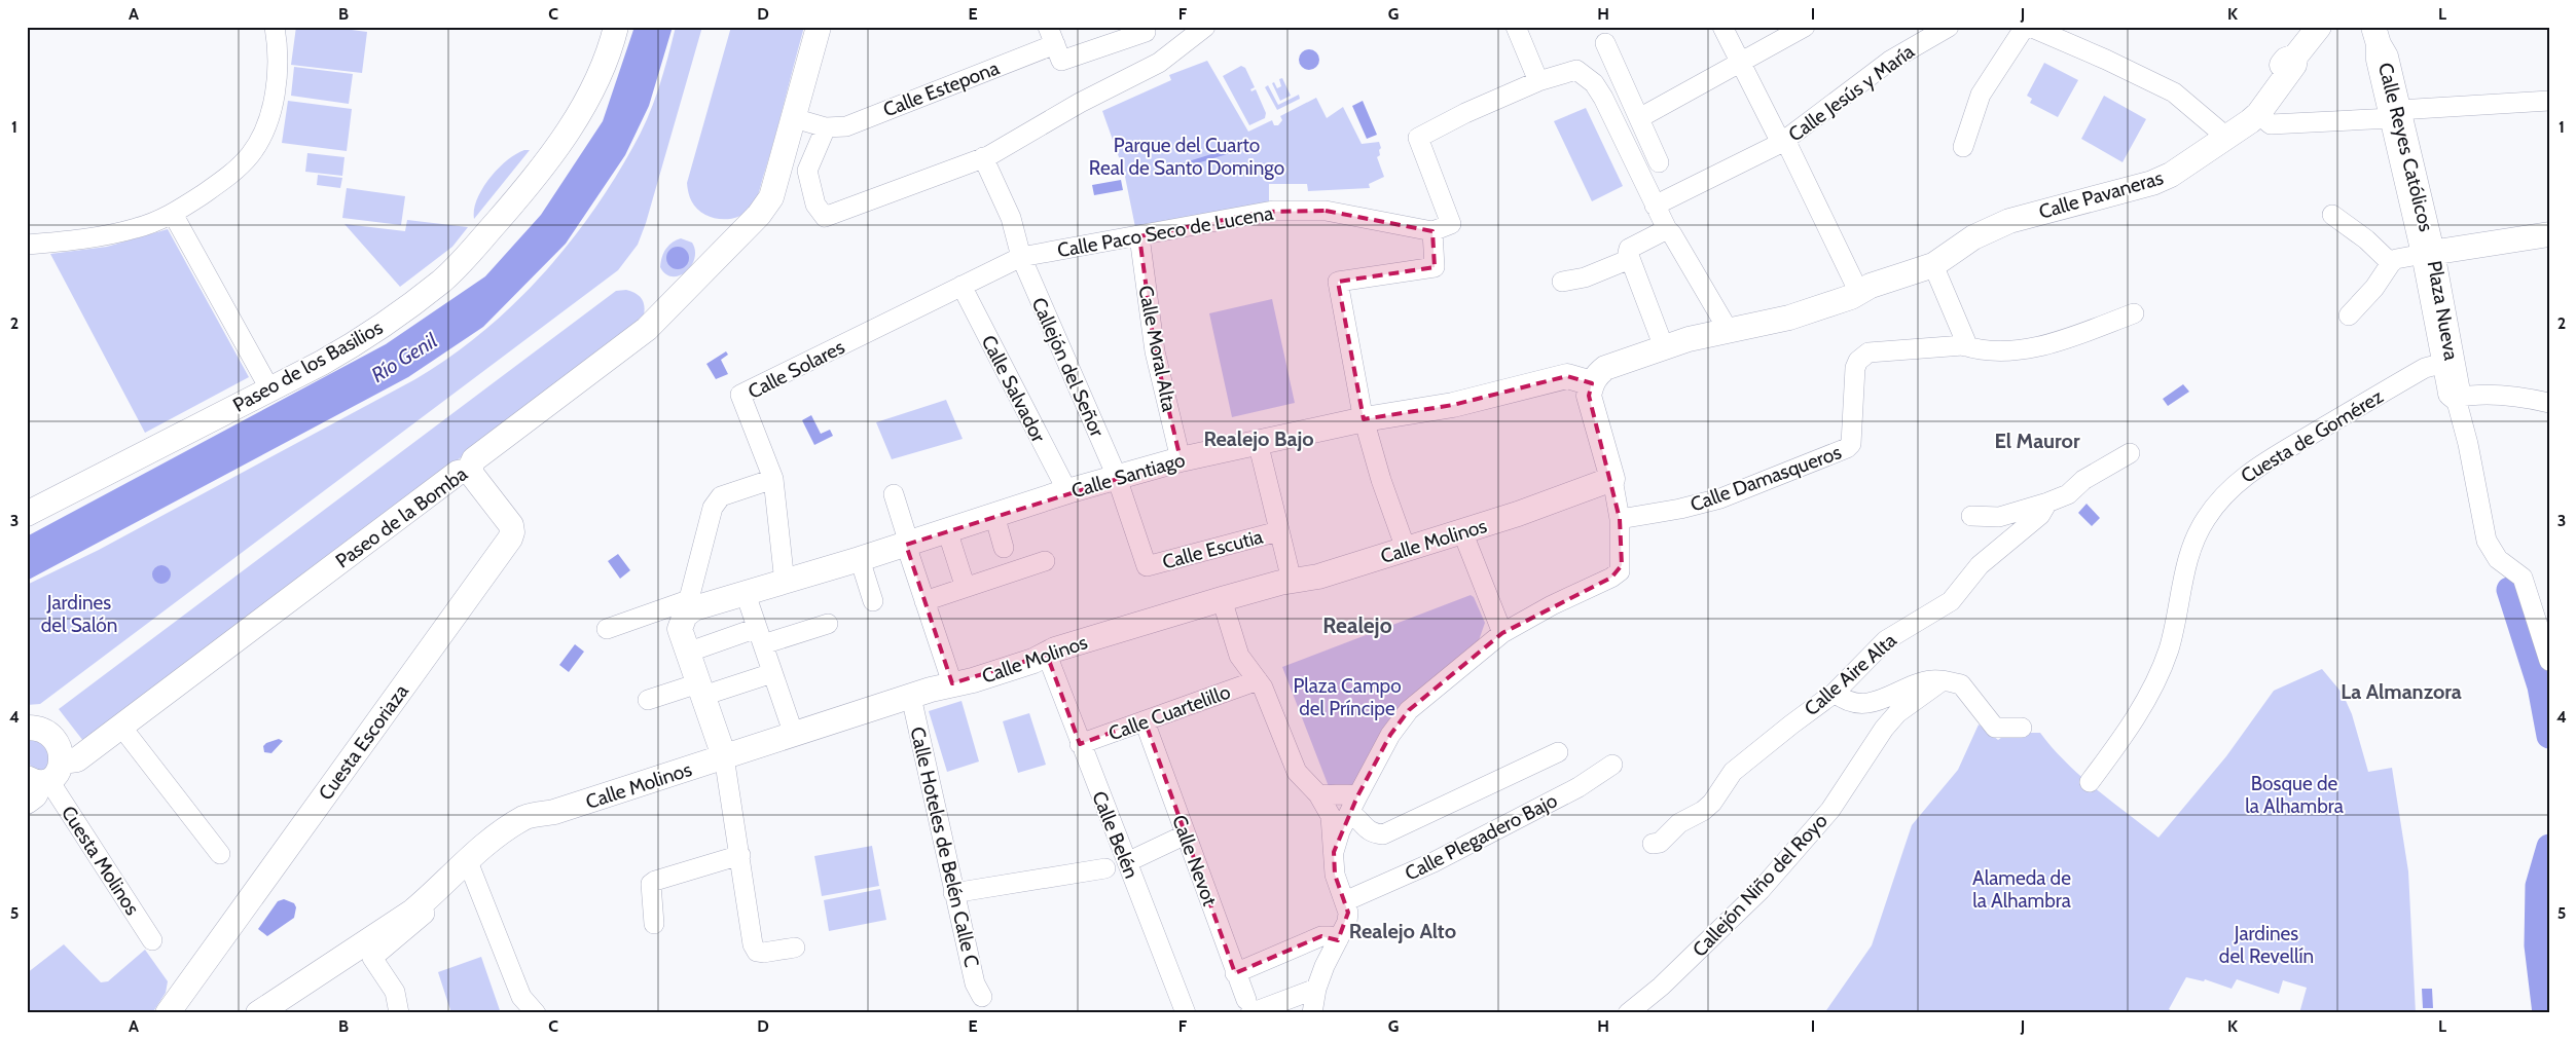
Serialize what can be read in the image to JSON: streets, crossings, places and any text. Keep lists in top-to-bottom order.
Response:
{
  "streets": {
    "main road": [
      "Calle Reyes Católicos",
      "Calle Pavaneras",
      "Plaza Nueva",
      "Paseo de los Basilios",
      "Calle Santiago",
      "Paseo de la Bomba",
      "Calle Molinos",
      "Cuesta Escoriaza"
    ],
    "street": [
      "Calle Estepona",
      "Calle Jesús y María",
      "Calle Paco Seco de Lucena",
      "Calle Moral Alta",
      "Callejón del Señor",
      "Calle Solares",
      "Calle Salvador",
      "Cuesta de Gomérez",
      "Calle Damasqueros",
      "Calle Escutia",
      "Calle Aire Alta",
      "Calle Cuartelillo",
      "Calle Belén",
      "Calle Plegadero Bajo",
      "Calle Hoteles de Belén Calle C",
      "Cuesta Molinos",
      "Calle Nevot",
      "Callejón Niño del Royo"
    ]
  },
  "crossings": [
    ["Calle Reyes Católicos", "Plaza Nueva"],
    ["Calle Pavaneras", "Calle Santiago"],
    ["Calle Paco Seco de Lucena", "Calle Moral Alta"],
    ["Calle Paco Seco de Lucena", "Callejón del Señor"],
    ["Calle Paco Seco de Lucena", "Calle Solares"],
    ["Plaza Nueva", "Cuesta de Gomérez"],
    ["Calle Moral Alta", "Calle Santiago"],
    ["Callejón del Señor", "Calle Solares"],
    ["Callejón del Señor", "Calle Santiago"],
    ["Callejón del Señor", "Calle Escutia"],
    ["Calle Solares", "Calle Salvador"],
    ["Calle Salvador", "Calle Santiago"],
    ["Paseo de la Bomba", "Cuesta Escoriaza"],
    ["Paseo de la Bomba", "Cuesta Molinos"],
    ["Calle Molinos", "Calle Belén"],
    ["Calle Molinos", "Calle Hoteles de Belén Calle C"],
    ["Calle Cuartelillo", "Calle Belén"],
    ["Calle Cuartelillo", "Calle Nevot"]
  ],
  "districts": [
    "Realejo Bajo",
    "El Mauror",
    "Realejo",
    "La Almanzora",
    "Realejo Alto"
  ],
  "water": ["Río Genil"],
  "parks": [
    "Parque del Cuarto Real de Santo Domingo",
    "Jardines del Salón",
    "Plaza Campo del Príncipe",
    "Bosque de la Alhambra",
    "Alameda de la Alhambra",
    "Jardines del Revellín"
  ],
  "grid": {
    "columns": [
      "A",
      "B",
      "C",
      "D",
      "E",
      "F",
      "G",
      "H",
      "I",
      "J",
      "K",
      "L"
    ],
    "rows": [
      "1",
      "2",
      "3",
      "4",
      "5"
    ]
  }
}
